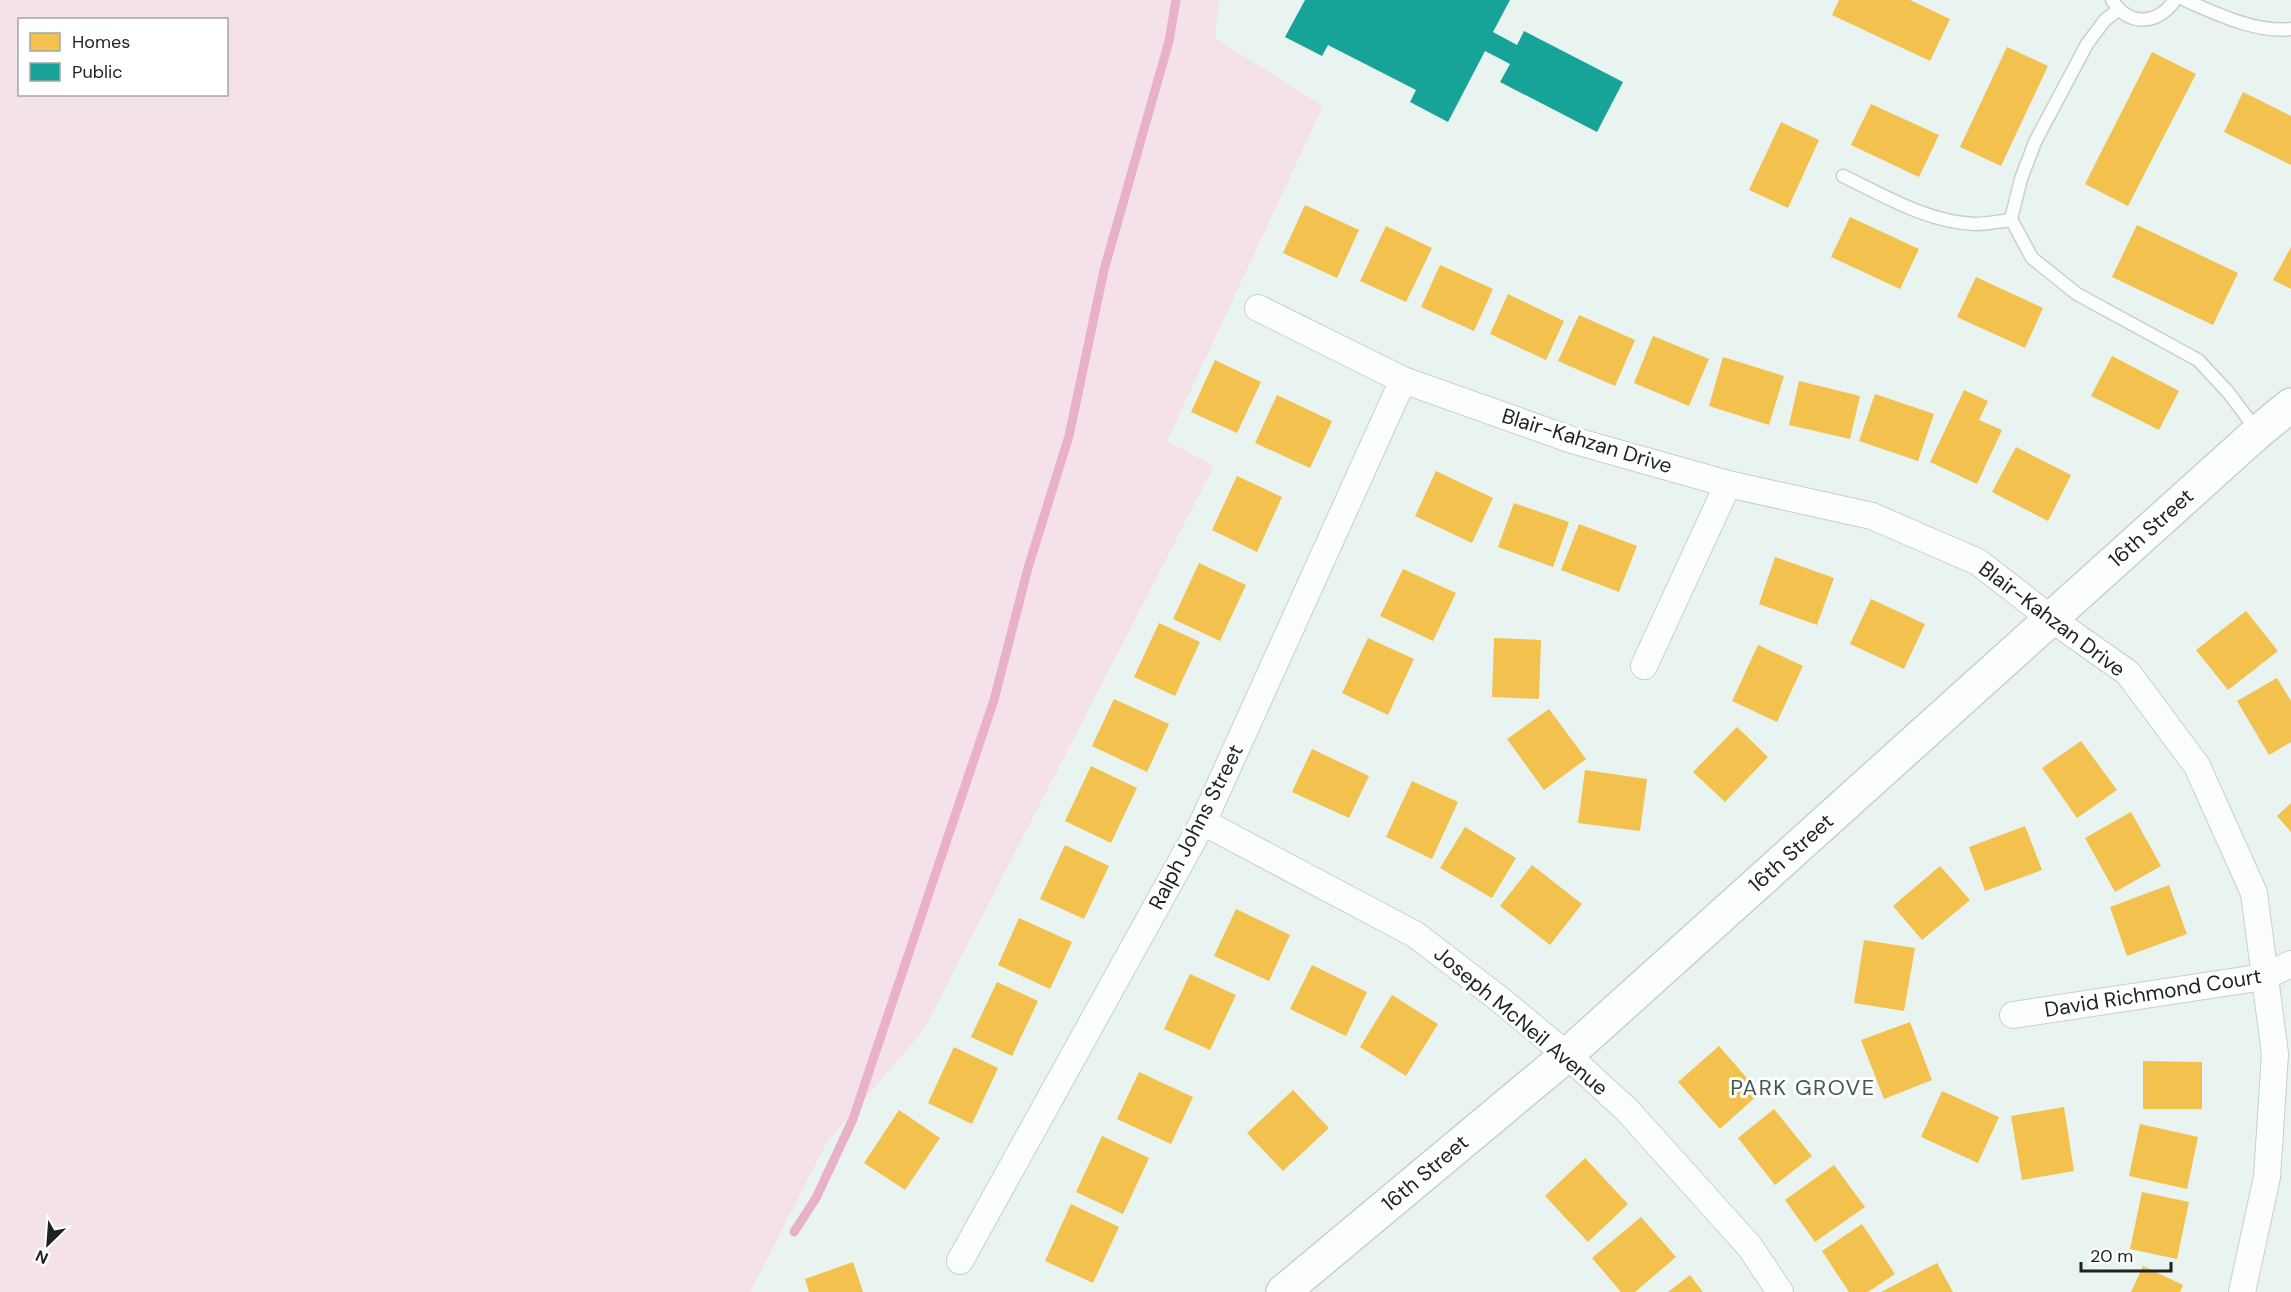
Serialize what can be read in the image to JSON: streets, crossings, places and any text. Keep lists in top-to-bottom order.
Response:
{
  "streets": {
    "street": [
      "Blair-Kahzan Drive",
      "16th Street",
      "Ralph Johns Street",
      "David Richmond Court",
      "Joseph McNeil Avenue"
    ]
  },
  "crossings": [
    ["Blair-Kahzan Drive", "16th Street"],
    ["Blair-Kahzan Drive", "Ralph Johns Street"],
    ["Blair-Kahzan Drive", "David Richmond Court"],
    ["16th Street", "Joseph McNeil Avenue"],
    ["Ralph Johns Street", "Joseph McNeil Avenue"]
  ],
  "districts": ["PARK GROVE"],
  "legend": ["Homes", "Public"],
  "scale_bar": "20 m",
  "north": "bottom left"
}
